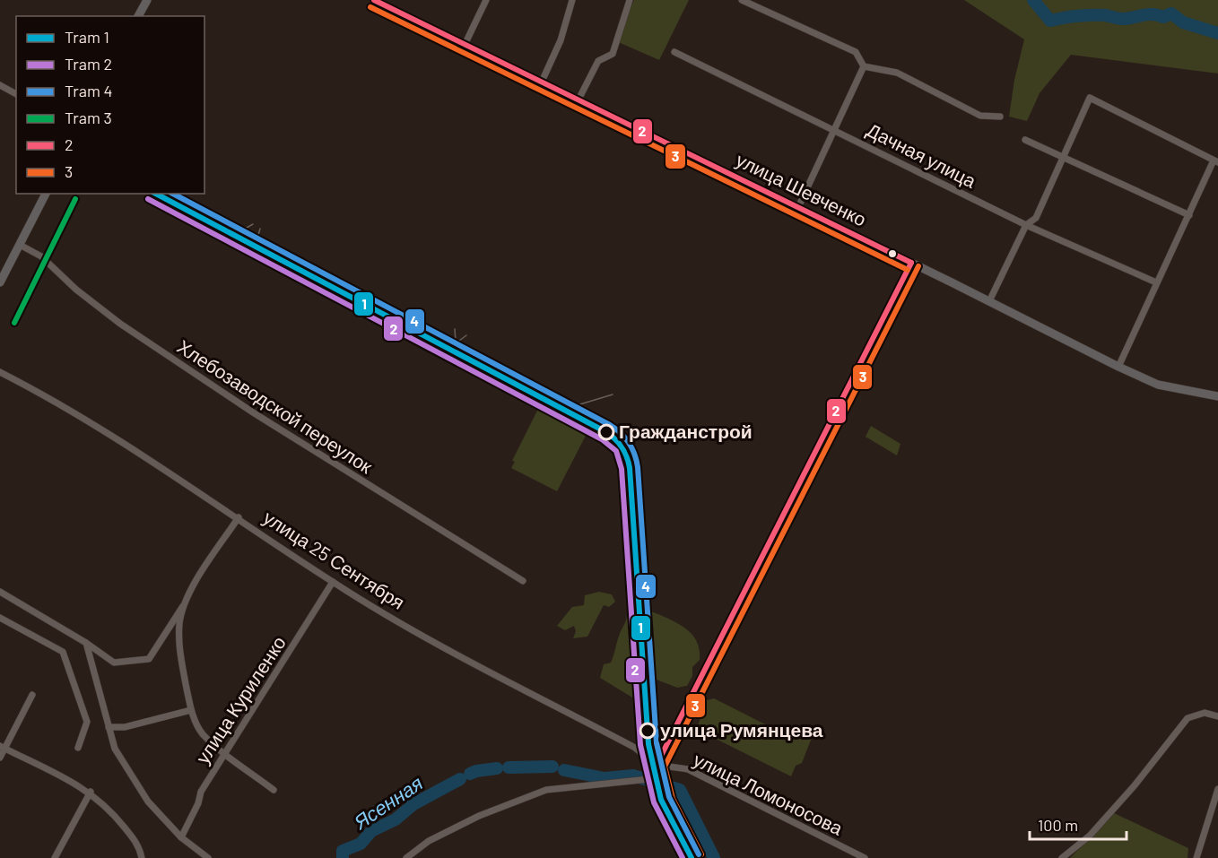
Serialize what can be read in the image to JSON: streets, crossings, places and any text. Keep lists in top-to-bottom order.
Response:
{
  "streets": {
    "main road": ["улица Шевченко"],
    "street": [
      "Дачная улица",
      "Хлебозаводской переулок",
      "улица 25 Сентября",
      "улица Куриленко",
      "улица Ломоносова"
    ]
  },
  "crossings": [
    ["улица 25 Сентября", "улица Куриленко"],
    ["улица 25 Сентября", "улица Ломоносова"]
  ],
  "water": ["Ясенная"],
  "places": ["Гражданстрой", "улица Румянцева"],
  "lines": [
    "transit line 2",
    "transit line 3",
    "tram line 1",
    "tram line 4",
    "tram line 2",
    "tram line 3"
  ],
  "legend": [
    "Tram 1",
    "Tram 2",
    "Tram 4",
    "Tram 3",
    "2",
    "3"
  ],
  "scale_bar": "100 m"
}
